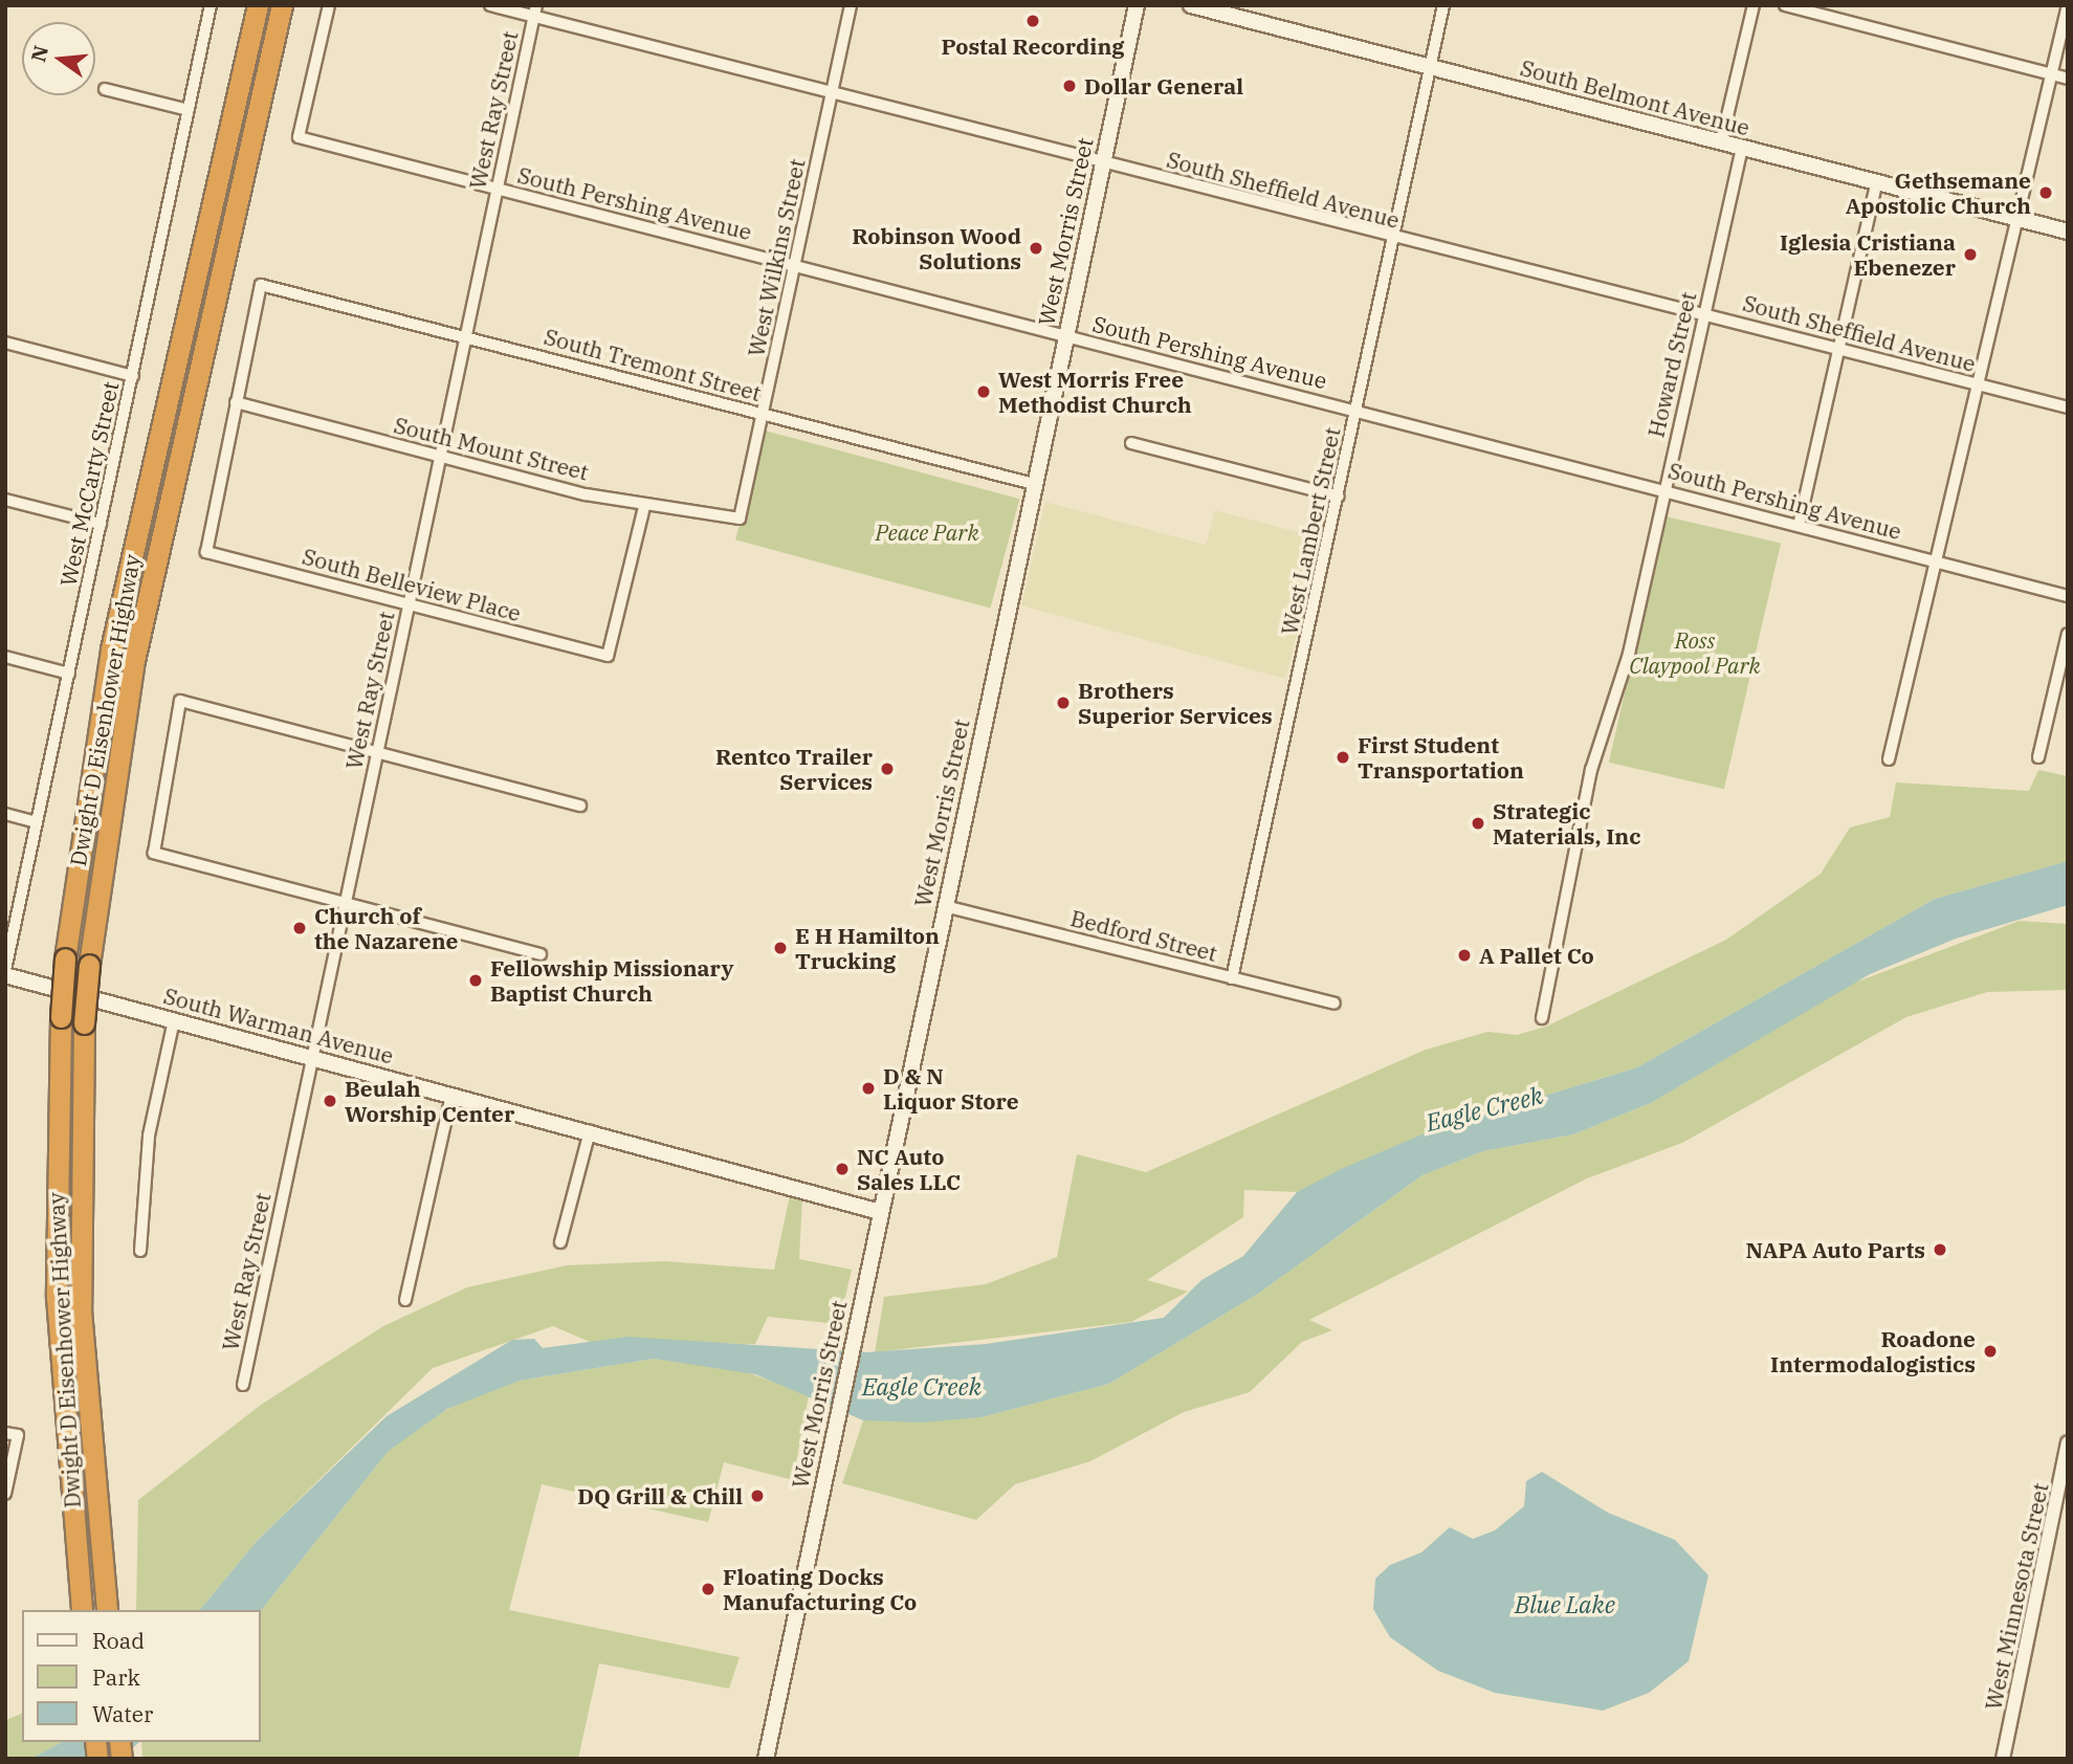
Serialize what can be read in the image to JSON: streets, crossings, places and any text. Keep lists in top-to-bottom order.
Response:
{
  "streets": {
    "highway": ["Dwight D Eisenhower Highway"],
    "main road": ["South Belmont Avenue", "West Morris Street", "South Warman Avenue"],
    "street": [
      "West Ray Street",
      "South Sheffield Avenue",
      "South Pershing Avenue",
      "West Wilkins Street",
      "South Tremont Street",
      "Howard Street",
      "South Mount Street",
      "West McCarty Street",
      "West Lambert Street",
      "South Belleview Place",
      "Bedford Street",
      "West Minnesota Street"
    ]
  },
  "crossings": [
    ["South Belmont Avenue", "Howard Street"],
    ["South Belmont Avenue", "West Lambert Street"],
    ["West Ray Street", "South Sheffield Avenue"],
    ["West Ray Street", "South Pershing Avenue"],
    ["West Ray Street", "South Tremont Street"],
    ["West Ray Street", "South Mount Street"],
    ["West Ray Street", "South Belleview Place"],
    ["West Ray Street", "South Warman Avenue"],
    ["South Sheffield Avenue", "West Morris Street"],
    ["South Sheffield Avenue", "West Wilkins Street"],
    ["South Sheffield Avenue", "Howard Street"],
    ["South Sheffield Avenue", "West Lambert Street"],
    ["South Pershing Avenue", "West Morris Street"],
    ["South Pershing Avenue", "West Wilkins Street"],
    ["South Pershing Avenue", "Howard Street"],
    ["South Pershing Avenue", "West Lambert Street"],
    ["West Morris Street", "South Tremont Street"],
    ["West Morris Street", "Bedford Street"],
    ["West Morris Street", "South Warman Avenue"],
    ["West Wilkins Street", "South Tremont Street"],
    ["West Wilkins Street", "South Mount Street"],
    ["South Tremont Street", "South Mount Street"],
    ["South Tremont Street", "South Belleview Place"],
    ["South Mount Street", "South Belleview Place"],
    ["West McCarty Street", "South Warman Avenue"],
    ["West Lambert Street", "Bedford Street"]
  ],
  "water": ["Eagle Creek", "Blue Lake"],
  "parks": ["Peace Park", "Ross Claypool Park"],
  "places": [
    "Postal Recording",
    "Dollar General",
    "Gethsemane Apostolic Church",
    "Robinson Wood Solutions",
    "Iglesia Cristiana Ebenezer",
    "West Morris Free Methodist Church",
    "Brothers Superior Services",
    "First Student Transportation",
    "Rentco Trailer Services",
    "Strategic Materials, Inc",
    "Church of the Nazarene",
    "E H Hamilton Trucking",
    "A Pallet Co",
    "Fellowship Missionary Baptist Church",
    "D & N Liquor Store",
    "Beulah Worship Center",
    "NC Auto Sales LLC",
    "NAPA Auto Parts",
    "Roadone Intermodalogistics",
    "DQ Grill & Chill",
    "Floating Docks Manufacturing Co"
  ],
  "legend": ["Road", "Park", "Water"],
  "north": "left"
}
